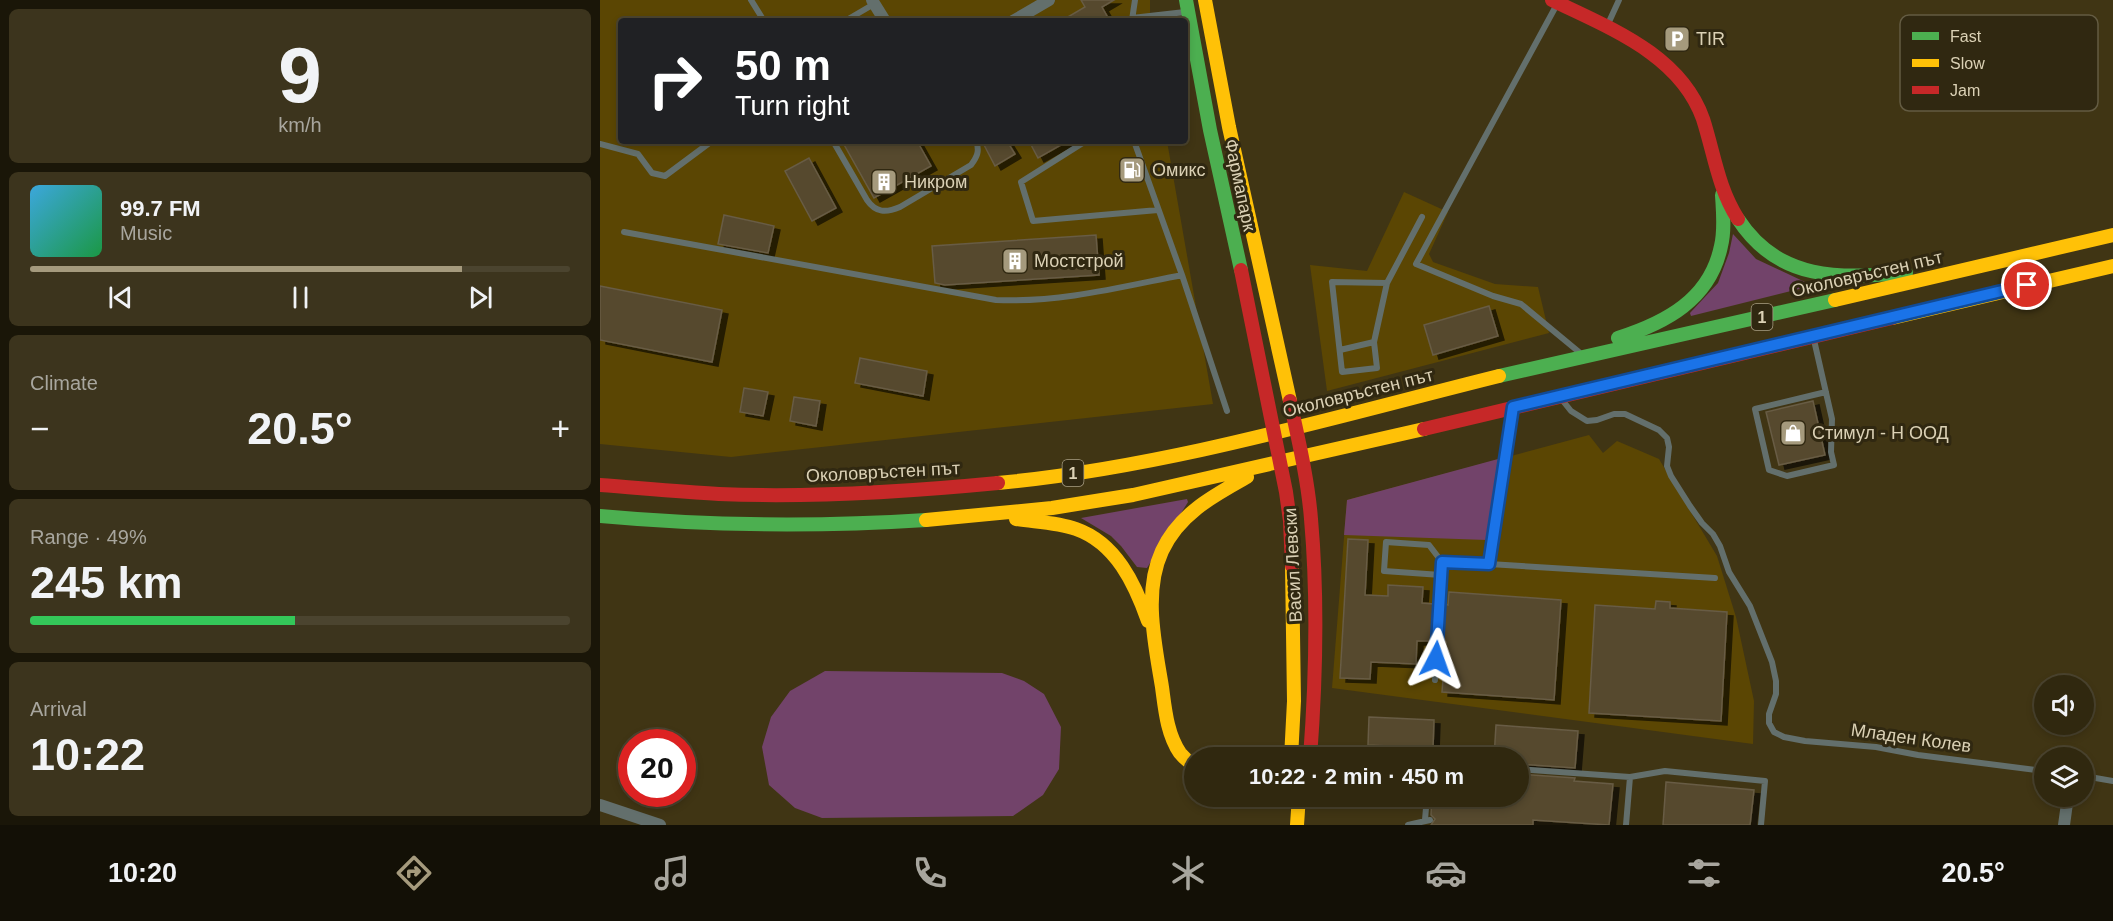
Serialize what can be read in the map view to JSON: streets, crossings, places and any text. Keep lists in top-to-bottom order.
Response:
{
  "streets": {
    "main road": [
      "Фармапарк",
      "Околовръстен път",
      "1",
      "Васил Левски"
    ],
    "lane": ["Младен Колев"]
  },
  "crossings": [
    ["Фармапарк", "Васил Левски"],
    ["1", "Младен Колев"]
  ],
  "places": {
    "parking": ["TIR"],
    "fuel station": ["Омикс"],
    "building": ["Никром", "Мостстрой"],
    "shop": ["Стимул - Н ООД"]
  },
  "legend": ["Fast", "Slow", "Jam"],
  "page": {
    "tile": [
      ["9", "km/h"],
      "Climate",
      ["Range · 49%", "245 km"],
      ["Arrival", "10:22"]
    ],
    "turn": ["50 m", "Turn right"],
    "song": ["99.7 FM", "Music"],
    "heat": ["−", "20.5°", "+"],
    "limit": "20",
    "trip": "10:22 · 2 min · 450 m",
    "tabs": ["10:20", "20.5°"]
  }
}
